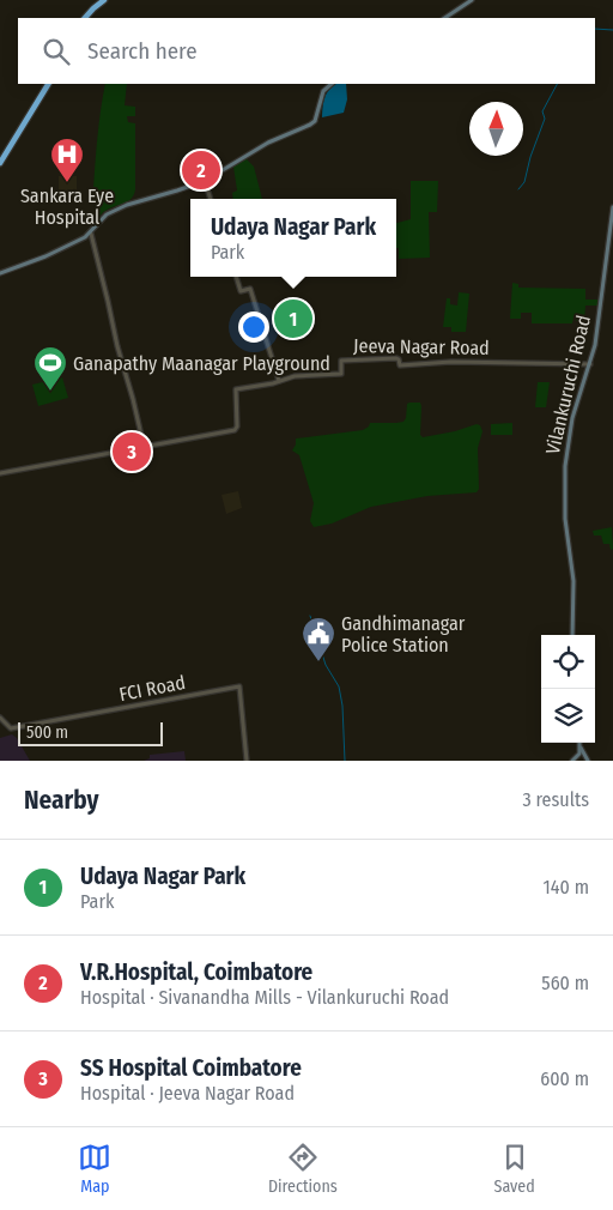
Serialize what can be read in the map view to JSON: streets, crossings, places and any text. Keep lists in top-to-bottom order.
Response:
{
  "streets": {
    "main road": ["Vilankuruchi Road"],
    "street": ["Jeeva Nagar Road", "FCI Road"]
  },
  "crossings": [
    ["Jeeva Nagar Road", "Vilankuruchi Road"]
  ],
  "places": {
    "hospital": ["Sankara Eye Hospital"],
    "sports": ["Ganapathy Maanagar Playground"],
    "public building": ["Gandhimanagar Police Station"]
  },
  "scale_bar": "500 m",
  "north": "top",
  "page": {
    "search": "Search here",
    "pins": ["2", "1", "3"],
    "popup": ["Udaya Nagar Park", "Park"],
    "scale": "500 m",
    "heading": ["Nearby", "3 results"],
    "list": [
      {
        "mark": "1",
        "name": "Udaya Nagar Park",
        "note": "Park",
        "value": "140 m"
      },
      {
        "mark": "2",
        "name": "V.R.Hospital, Coimbatore",
        "note": "Hospital · Sivanandha Mills - Vilankuruchi Road",
        "value": "560 m"
      },
      {
        "mark": "3",
        "name": "SS Hospital Coimbatore",
        "note": "Hospital · Jeeva Nagar Road",
        "value": "600 m"
      }
    ],
    "nav": ["Map", "Directions", "Saved"]
  }
}
